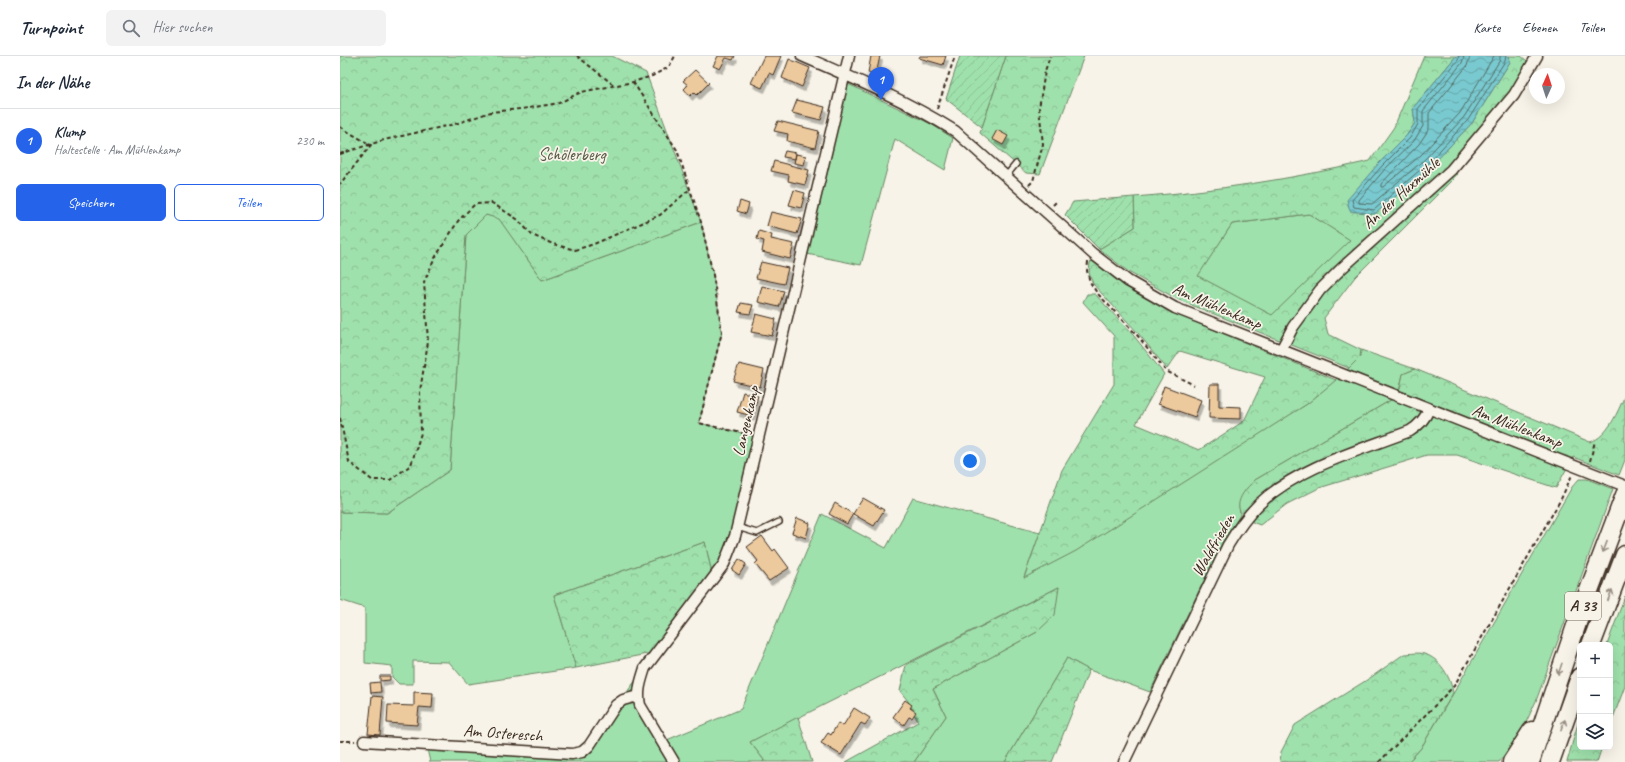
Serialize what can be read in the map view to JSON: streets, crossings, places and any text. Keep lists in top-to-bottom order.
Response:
{
  "streets": {
    "highway": ["A 33"],
    "street": [
      "An der Huxmühle",
      "Am Mühlenkamp",
      "Langenkamp",
      "Waldfrieden",
      "Am Osteresch"
    ]
  },
  "crossings": [
    ["An der Huxmühle", "Am Mühlenkamp"],
    ["Am Mühlenkamp", "Langenkamp"],
    ["Am Mühlenkamp", "Waldfrieden"],
    ["Langenkamp", "Am Osteresch"]
  ],
  "parks": ["Schölerberg"],
  "north": "top",
  "page": {
    "header": "Turnpoint",
    "search": "Hier suchen",
    "nav": ["Karte", "Ebenen", "Teilen"],
    "heading": "In der Nähe",
    "pins": "1",
    "list": [
      {
        "mark": "1",
        "name": "Klump",
        "note": "Haltestelle · Am Mühlenkamp",
        "value": "230 m"
      }
    ],
    "buttons": ["Speichern", "Teilen"],
    "map_buttons": ["+", "−"]
  }
}
